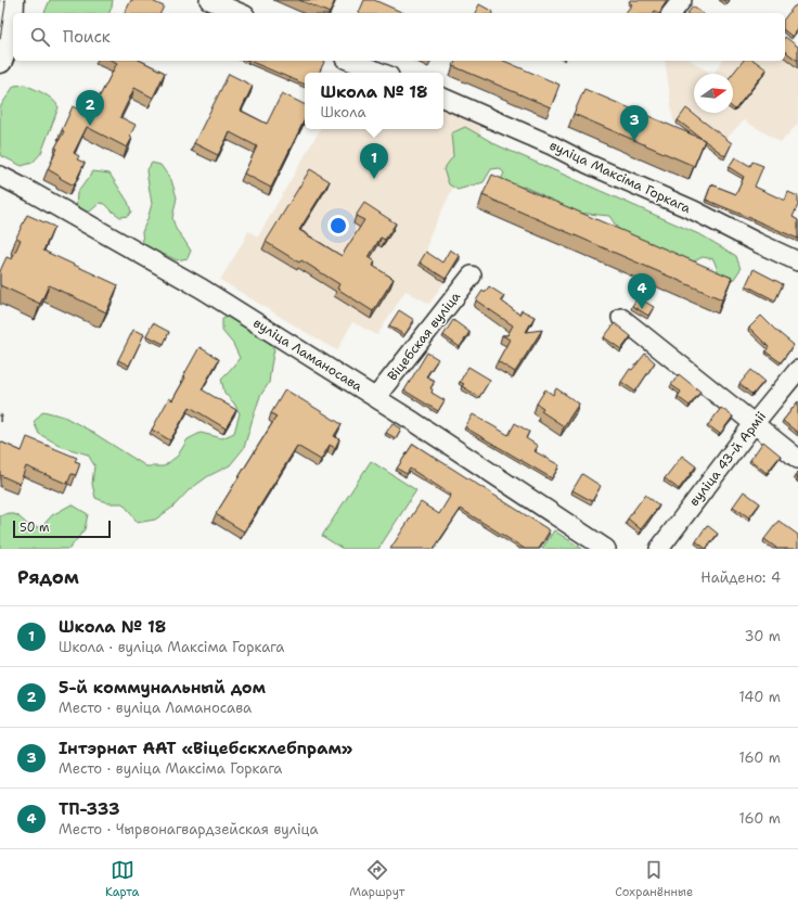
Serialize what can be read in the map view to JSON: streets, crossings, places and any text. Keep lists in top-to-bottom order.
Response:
{
  "streets": {
    "street": [
      "вуліца Максіма Горкага",
      "Віцебская вуліца",
      "вуліца Ламаносава",
      "вуліца 43-й Арміі"
    ]
  },
  "crossings": [
    ["Віцебская вуліца", "вуліца Ламаносава"]
  ],
  "scale_bar": "50 m",
  "north": "right",
  "page": {
    "search": "Поиск",
    "popup": ["Школа № 18", "Школа"],
    "pins": [
      "2",
      "3",
      "1",
      "4"
    ],
    "scale": "50 m",
    "heading": ["Рядом", "Найдено: 4"],
    "list": [
      {
        "mark": "1",
        "name": "Школа № 18",
        "note": "Школа · вуліца Максіма Горкага",
        "value": "30 m"
      },
      {
        "mark": "2",
        "name": "5-й коммунальный дом",
        "note": "Место · вуліца Ламаносава",
        "value": "140 m"
      },
      {
        "mark": "3",
        "name": "Інтэрнат ААТ «Віцебскхлебпрам»",
        "note": "Место · вуліца Максіма Горкага",
        "value": "160 m"
      },
      {
        "mark": "4",
        "name": "ТП-333",
        "note": "Место · Чырвонагвардзейская вуліца",
        "value": "160 m"
      }
    ],
    "nav": ["Карта", "Маршрут", "Сохранённые"]
  }
}
